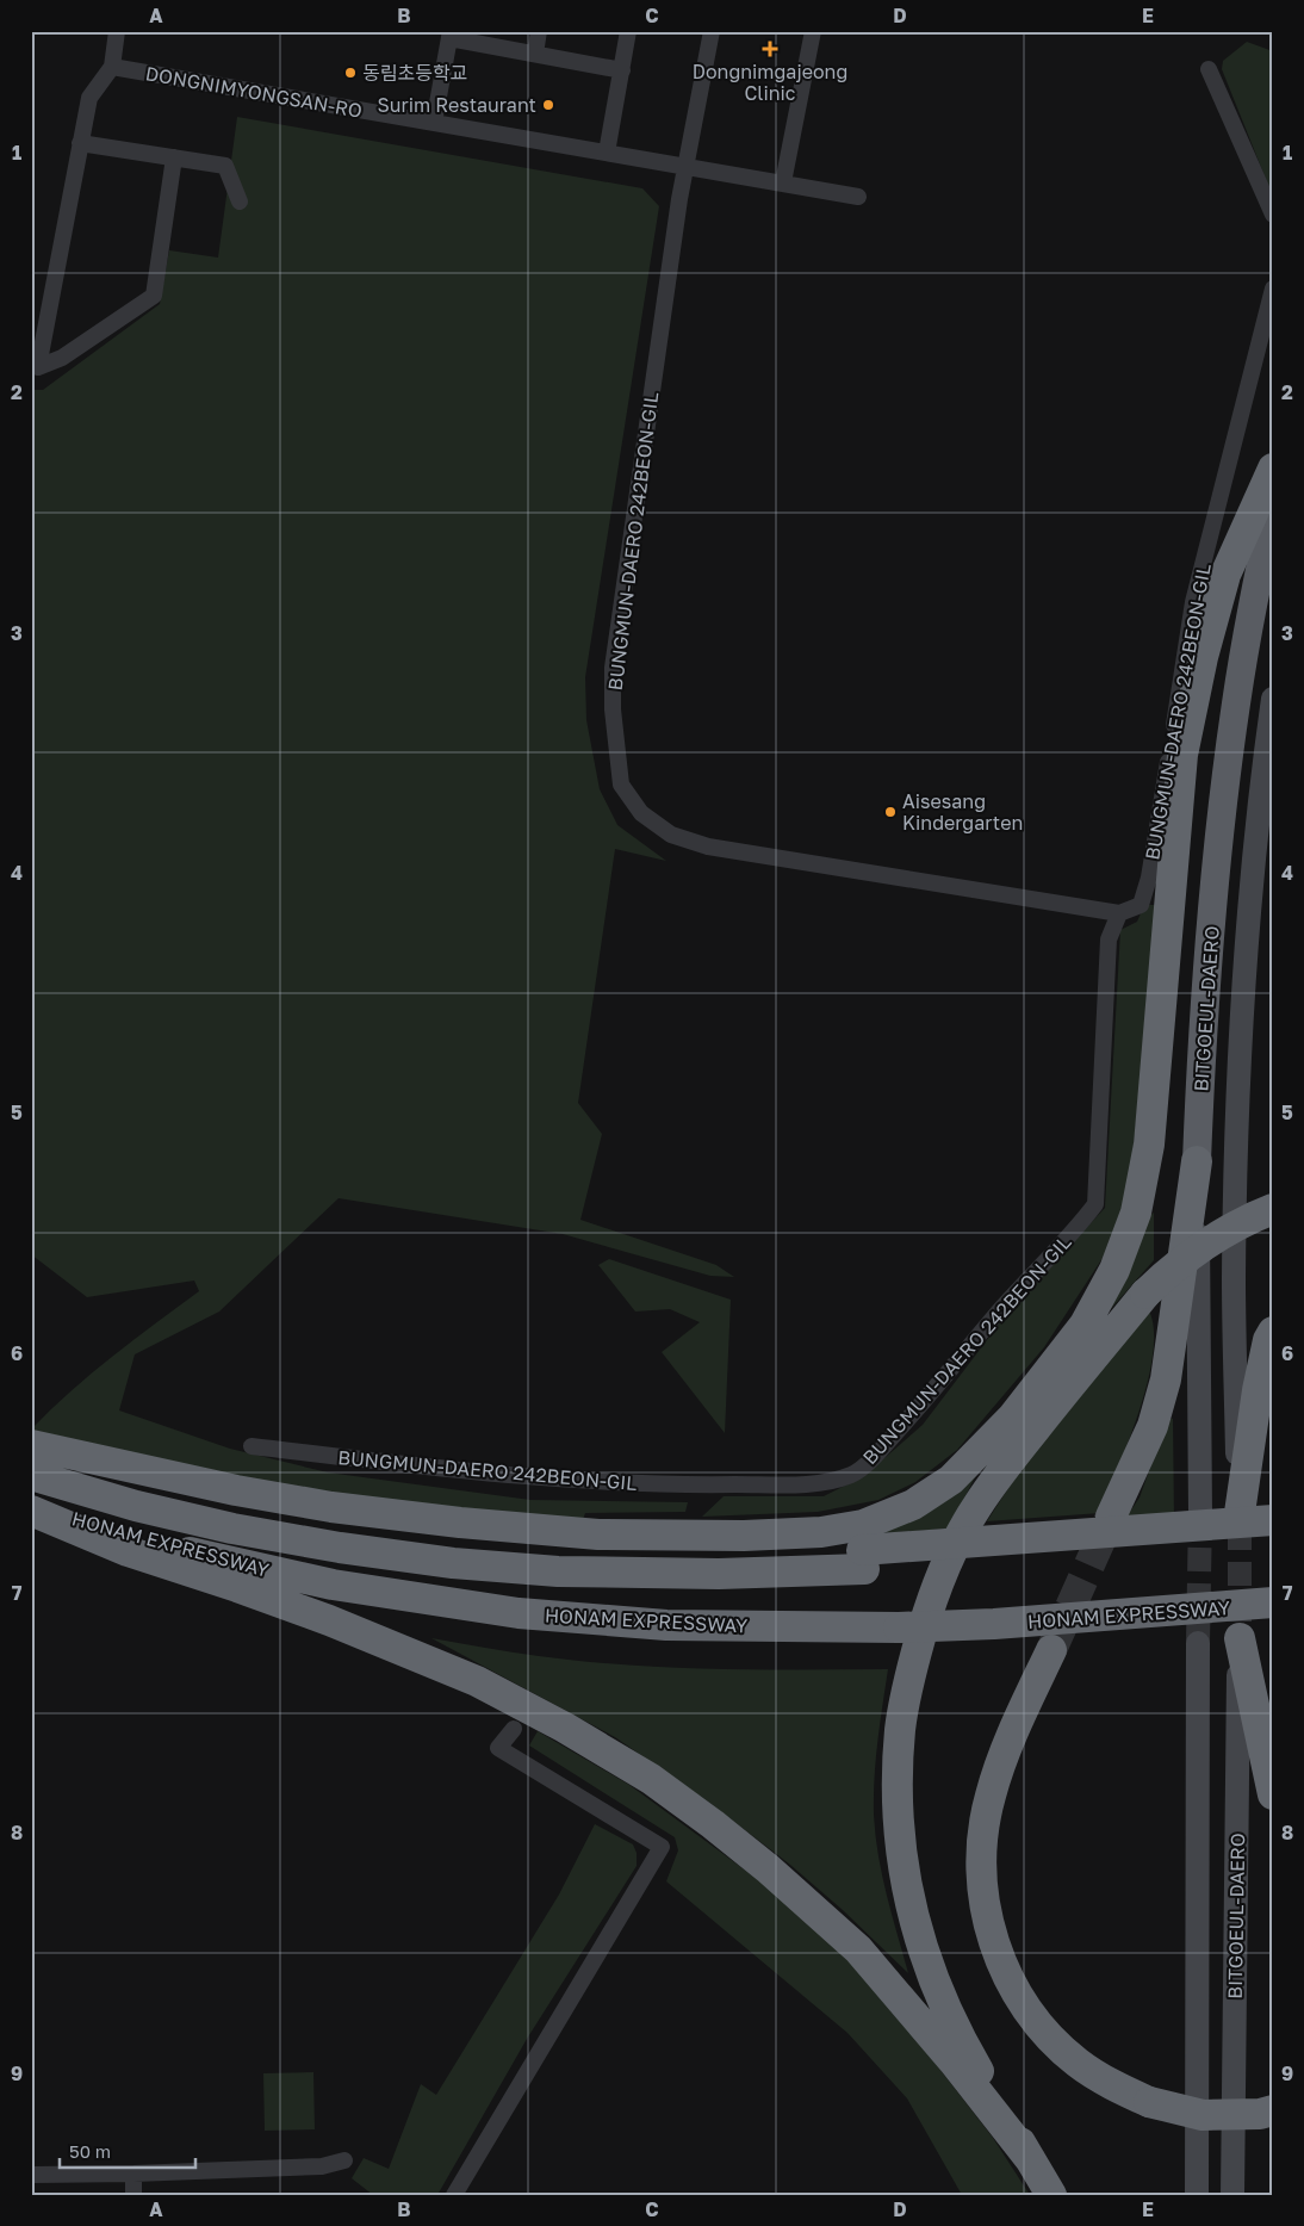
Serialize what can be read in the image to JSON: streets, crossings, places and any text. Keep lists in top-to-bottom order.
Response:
{
  "streets": {
    "highway": ["BITGOEUL-DAERO", "HONAM EXPRESSWAY"],
    "street": ["DONGNIMYONGSAN-RO", "BUNGMUN-DAERO 242BEON-GIL"]
  },
  "crossings": [
    ["DONGNIMYONGSAN-RO", "BUNGMUN-DAERO 242BEON-GIL"]
  ],
  "places": {
    "health": ["Dongnimgajeong Clinic"],
    "other": ["동림초등학교", "Surim Restaurant", "Aisesang Kindergarten"]
  },
  "scale_bar": "50 m",
  "grid": {
    "columns": [
      "A",
      "B",
      "C",
      "D",
      "E"
    ],
    "rows": [
      "1",
      "2",
      "3",
      "4",
      "5",
      "6",
      "7",
      "8",
      "9"
    ]
  }
}
